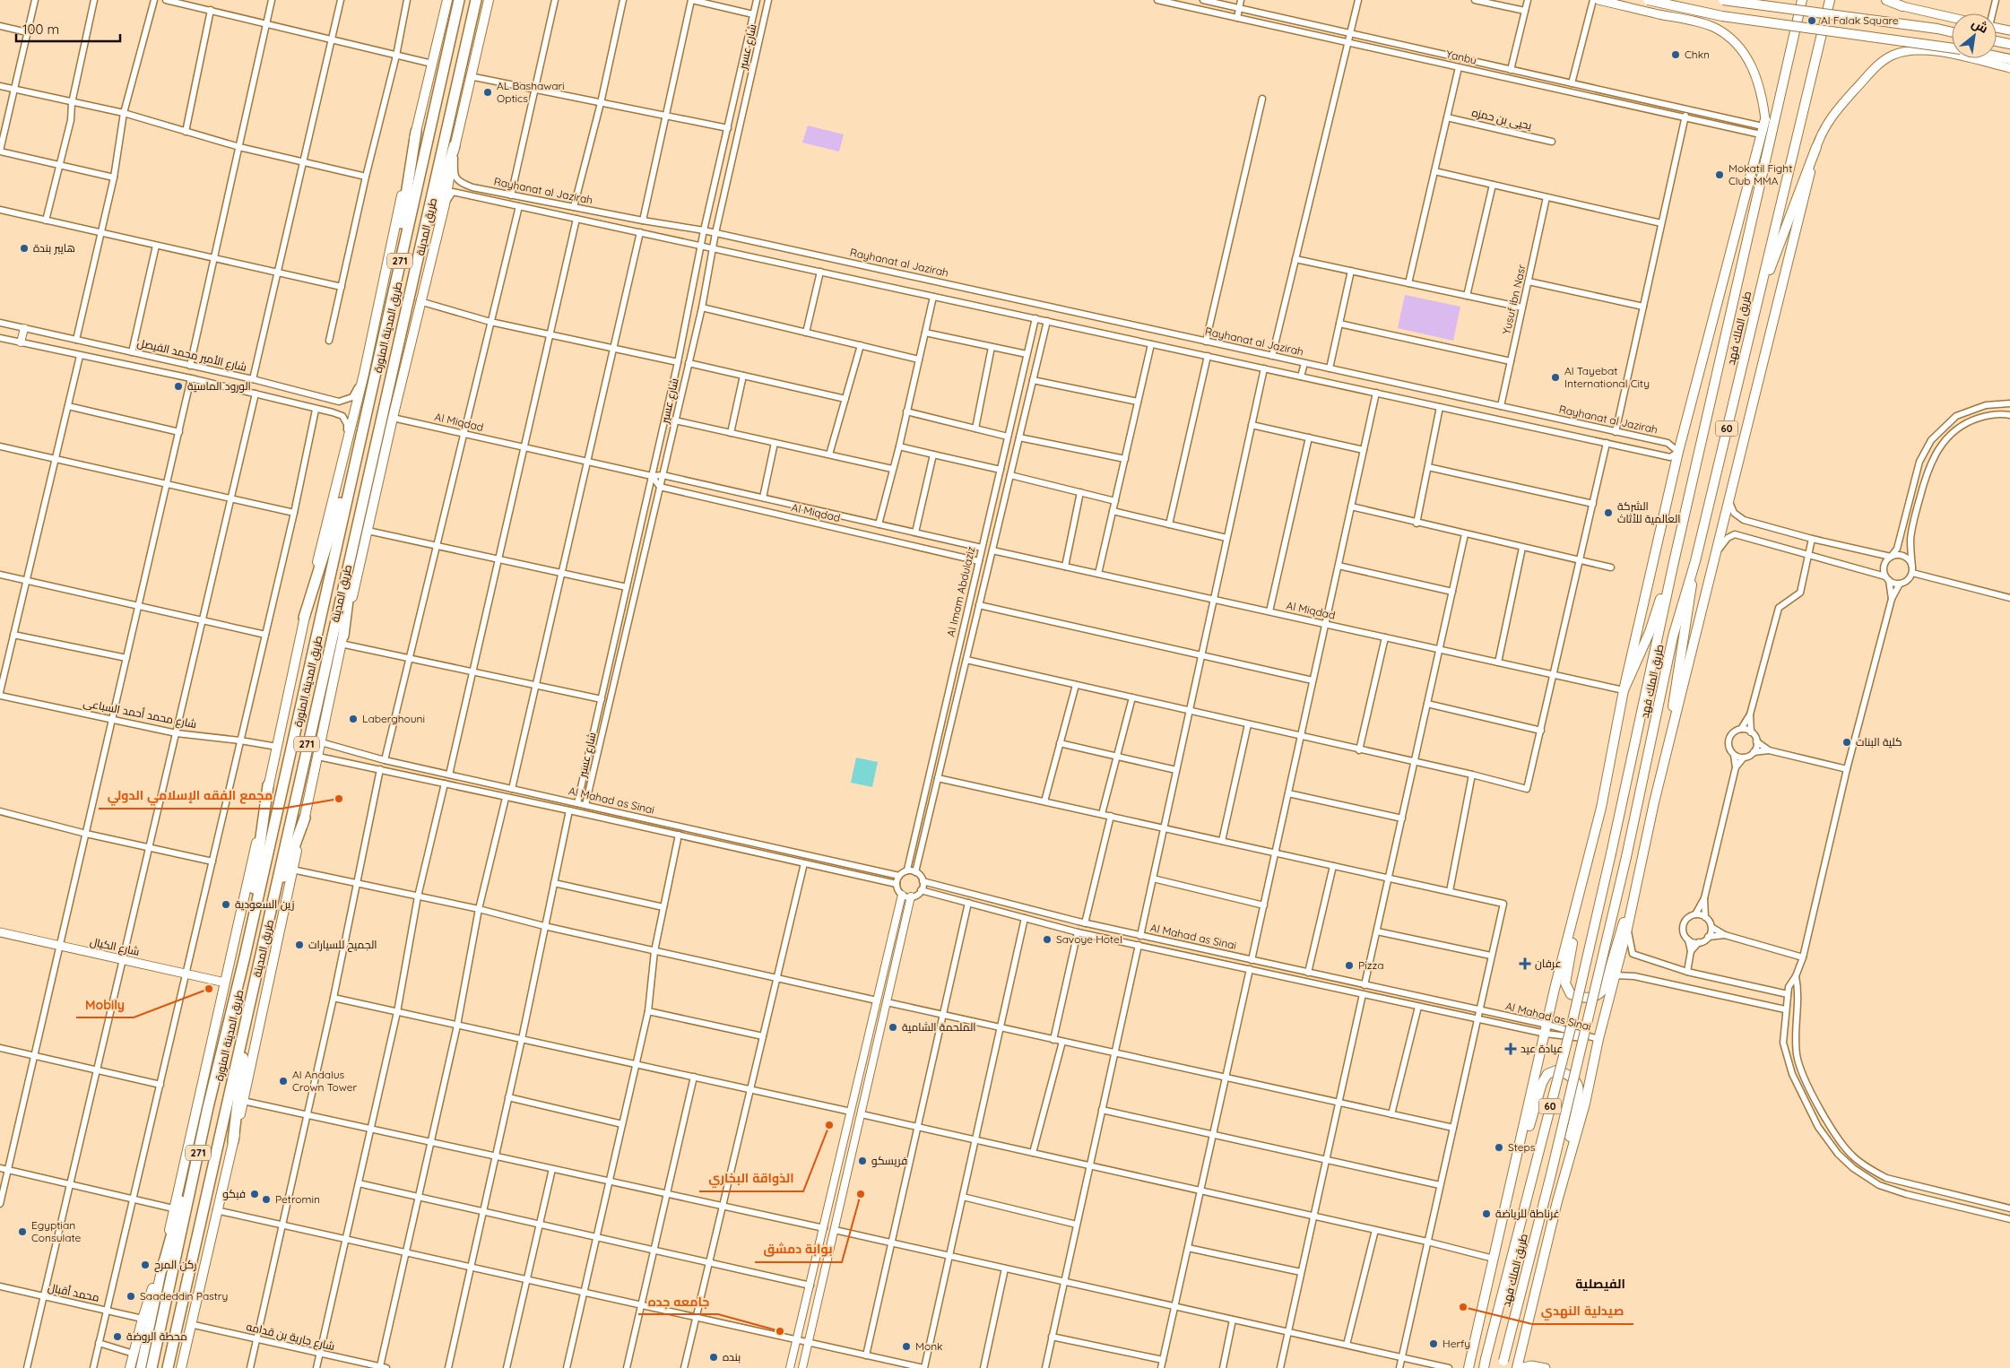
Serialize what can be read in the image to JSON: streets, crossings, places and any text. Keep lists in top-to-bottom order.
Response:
{
  "streets": {
    "highway": ["271", "طريق المدينة المنورة"],
    "main road": [
      "طريق المدينة",
      "طريق الملك فهد",
      "60",
      "شارع الكيال"
    ],
    "street": [
      "شارع عسير",
      "Yanbu",
      "يحيى بن حمزه",
      "Rayhanat al Jazirah",
      "Yusuf ibn Nasr",
      "شارع الأمير محمد الفيصل",
      "Al Miqdad",
      "Al Imam Abdulaziz",
      "شارع محمد أحمد السباعى",
      "Al Mahad as Sinai",
      "محمد أقبال",
      "شارع جارية بن قدامه"
    ]
  },
  "crossings": [
    ["شارع عسير", "Rayhanat al Jazirah"],
    ["شارع عسير", "Al Miqdad"],
    ["شارع عسير", "Al Mahad as Sinai"],
    ["Rayhanat al Jazirah", "طريق المدينة"],
    ["Rayhanat al Jazirah", "Yusuf ibn Nasr"],
    ["Rayhanat al Jazirah", "Al Imam Abdulaziz"],
    ["طريق المدينة", "Al Miqdad"],
    ["طريق المدينة", "Al Mahad as Sinai"],
    ["طريق المدينة", "شارع جارية بن قدامه"],
    ["Al Miqdad", "Al Imam Abdulaziz"],
    ["Al Imam Abdulaziz", "Al Mahad as Sinai"]
  ],
  "districts": ["الفيصلية"],
  "places": {
    "other": [
      "Al Falak Square",
      "Chkn",
      "AL Bashawari Optics",
      "Mokatil Fight Club MMA",
      "هايبر بندة",
      "Al Tayebat International City",
      "الورود الماسية",
      "الشركة العالمية للأثاث",
      "Laberghouni",
      "كلية البنات",
      "مجمع الفقه الإسلامي الدولي",
      "زين السعودية",
      "Savoye Hotel",
      "الجميح للسيارات",
      "Pizza",
      "Mobily",
      "الملحمة الشامية",
      "Al Andalus Crown Tower",
      "الذواقة البخاري",
      "Steps",
      "فريسكو",
      "فبكو",
      "بوابة دمشق",
      "Petromin",
      "غرناطة للرياضة",
      "Egyptian Consulate",
      "ركن المرح",
      "Saadeddin Pastry",
      "صيدلية النهدي",
      "جامعه جده",
      "محطة الروضة",
      "Herfy",
      "Monk",
      "بنده"
    ],
    "health": ["عرفان", "عيادة عيد"]
  },
  "scale_bar": "100 m",
  "north": "top right"
}
